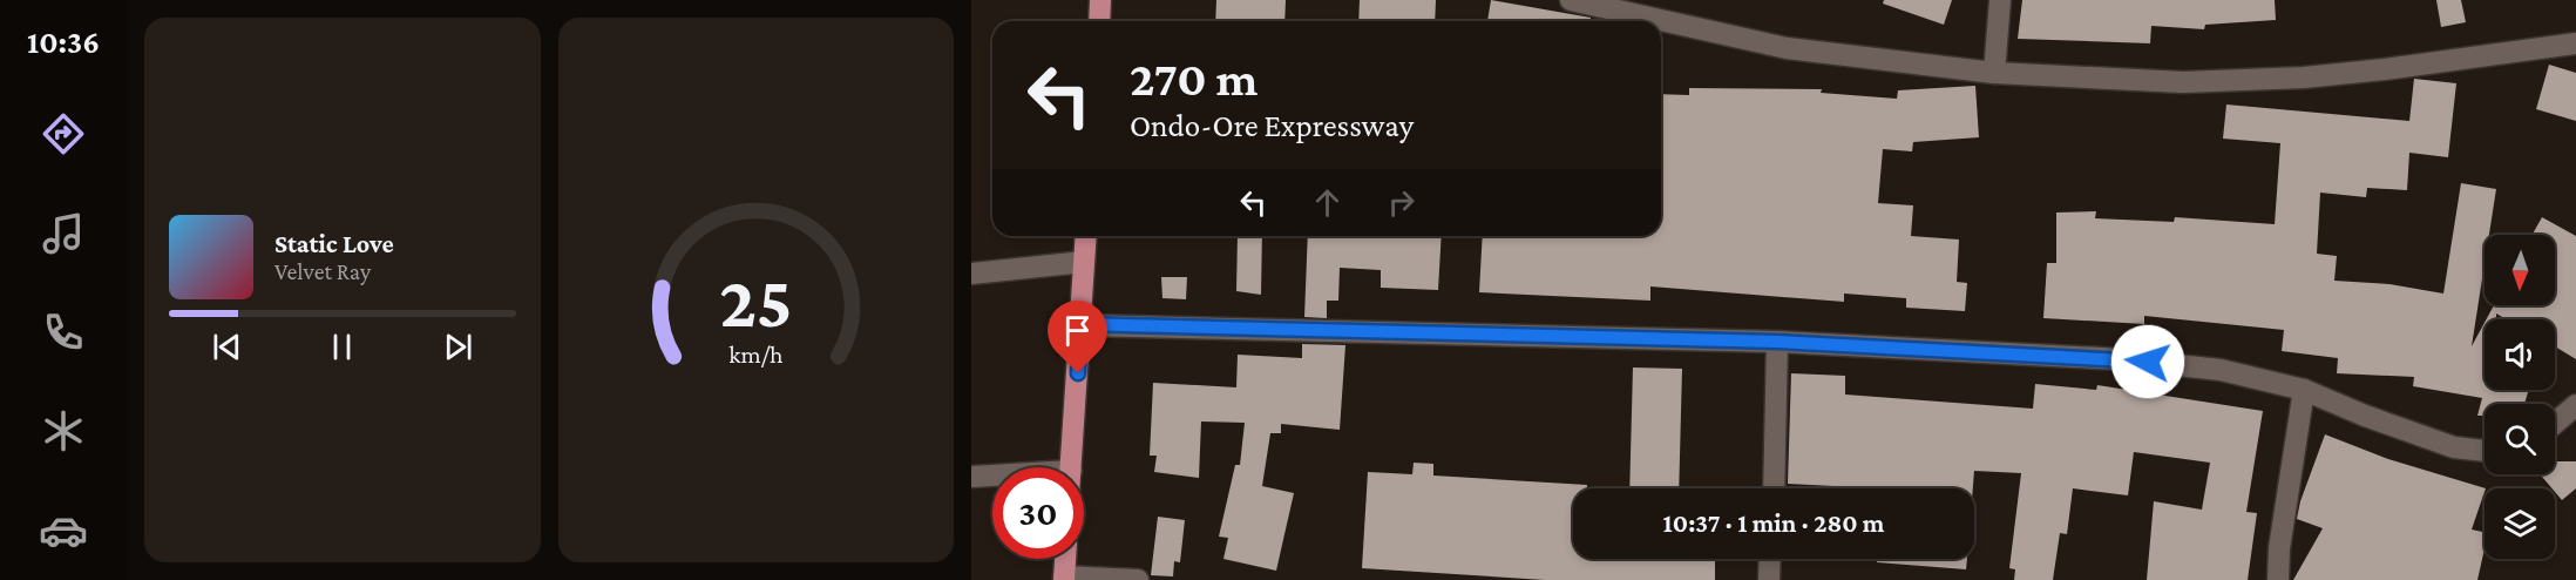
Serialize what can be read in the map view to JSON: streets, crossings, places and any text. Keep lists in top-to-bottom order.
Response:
{
  "north": "bottom",
  "page": {
    "tabs": "10:36",
    "turn": ["270 m", "Ondo-Ore Expressway"],
    "song": ["Static Love", "Velvet Ray"],
    "limit": "30",
    "trip": "10:37 · 1 min · 280 m",
    "gauge": ["25", "km/h"]
  }
}
